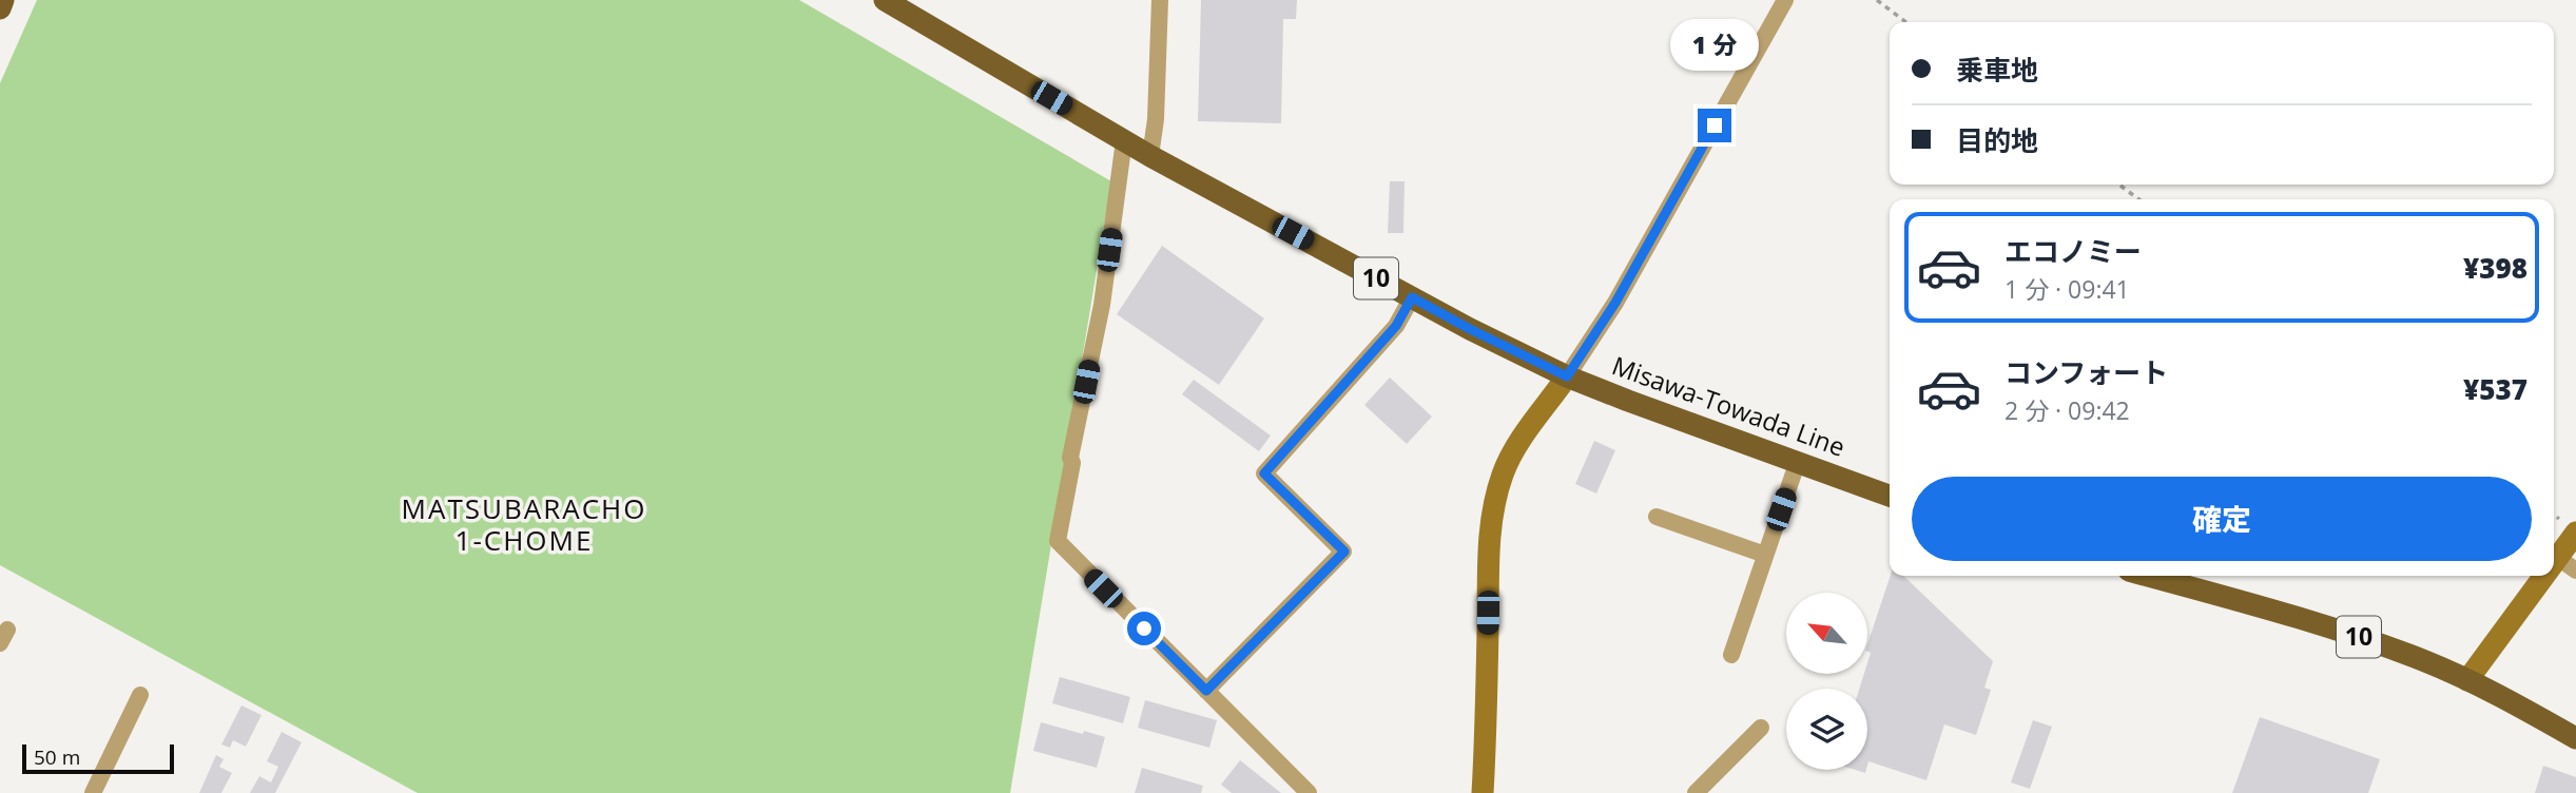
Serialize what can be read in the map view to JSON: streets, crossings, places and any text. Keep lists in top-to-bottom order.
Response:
{
  "streets": {
    "main road": ["10", "Misawa-Towada Line"]
  },
  "districts": ["MATSUBARACHO 1-CHOME"],
  "scale_bar": "50 m",
  "north": "top left",
  "page": {
    "bubble": "1 分",
    "banner": ["乗車地", "目的地"],
    "list": [
      {
        "name": "エコノミー",
        "note": "1 分 · 09:41",
        "value": "¥398"
      },
      {
        "name": "コンフォート",
        "note": "2 分 · 09:42",
        "value": "¥537"
      }
    ],
    "buttons": "確定",
    "scale": "50 m"
  }
}
